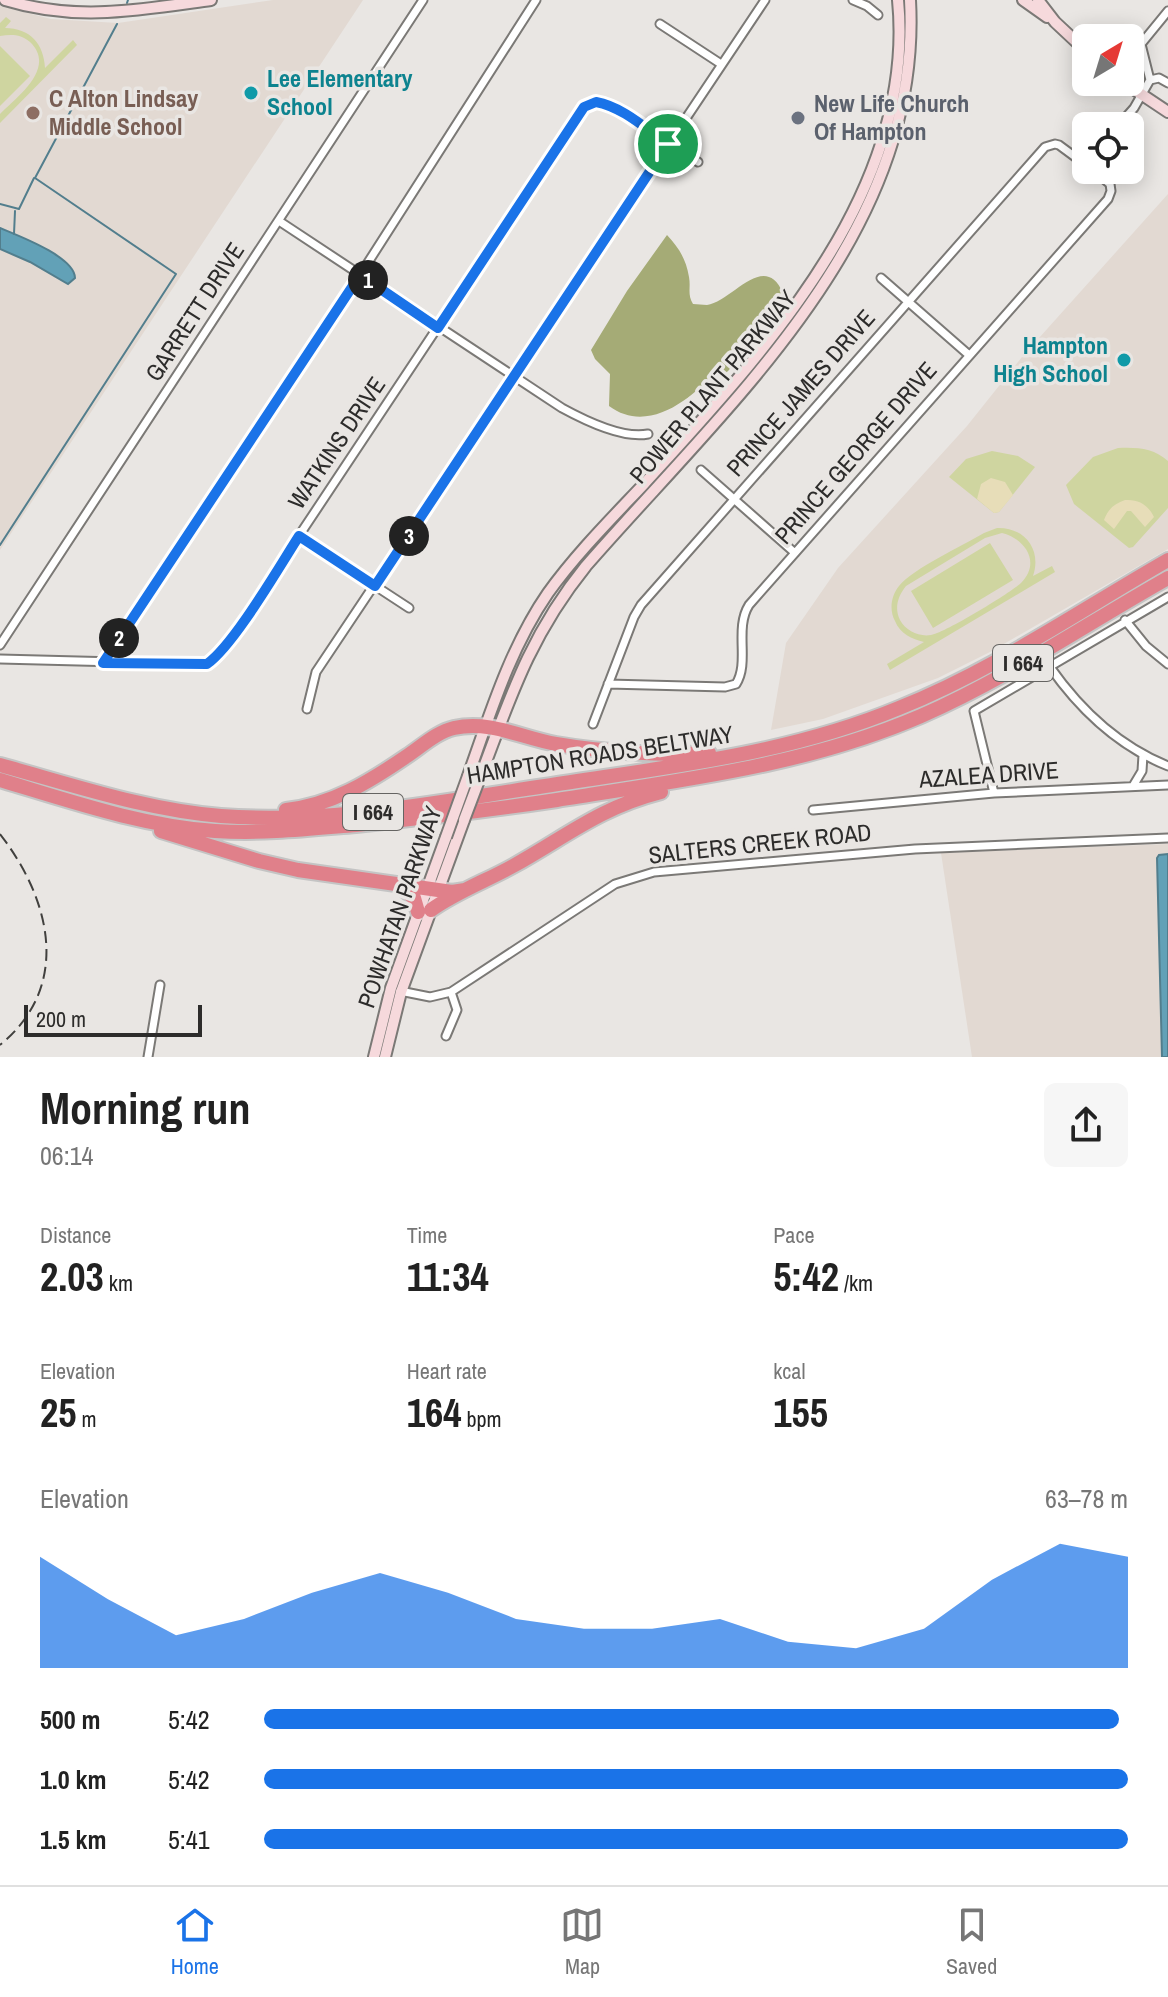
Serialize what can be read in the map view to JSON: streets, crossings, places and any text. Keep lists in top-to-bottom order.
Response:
{
  "streets": {
    "highway": ["I 664", "HAMPTON ROADS BELTWAY"],
    "main road": ["POWER PLANT PARKWAY", "POWHATAN PARKWAY"],
    "street": [
      "GARRETT DRIVE",
      "PRINCE JAMES DRIVE",
      "WATKINS DRIVE",
      "PRINCE GEORGE DRIVE",
      "AZALEA DRIVE",
      "SALTERS CREEK ROAD"
    ]
  },
  "crossings": [
    ["POWER PLANT PARKWAY", "POWHATAN PARKWAY"],
    ["PRINCE JAMES DRIVE", "PRINCE GEORGE DRIVE"]
  ],
  "places": [
    "Lee Elementary School",
    "C Alton Lindsay Middle School",
    "New Life Church Of Hampton",
    "Hampton High School"
  ],
  "scale_bar": "200 m",
  "north": "top right",
  "page": {
    "pins": ["1", "3", "2"],
    "scale": "200 m",
    "heading": ["Morning run", "06:14"],
    "stats": [
      ["Distance", "2.03 km"],
      ["Time", "11:34"],
      ["Pace", "5:42 /km"],
      ["Elevation", "25 m"],
      ["Heart rate", "164 bpm"],
      ["kcal", "155"]
    ],
    "chart": ["Elevation", "63–78 m"],
    "list": [
      {
        "name": "500 m",
        "note": "5:42"
      },
      {
        "name": "1.0 km",
        "note": "5:42"
      },
      {
        "name": "1.5 km",
        "note": "5:41"
      }
    ],
    "tabs": ["Home", "Map", "Saved"]
  }
}
